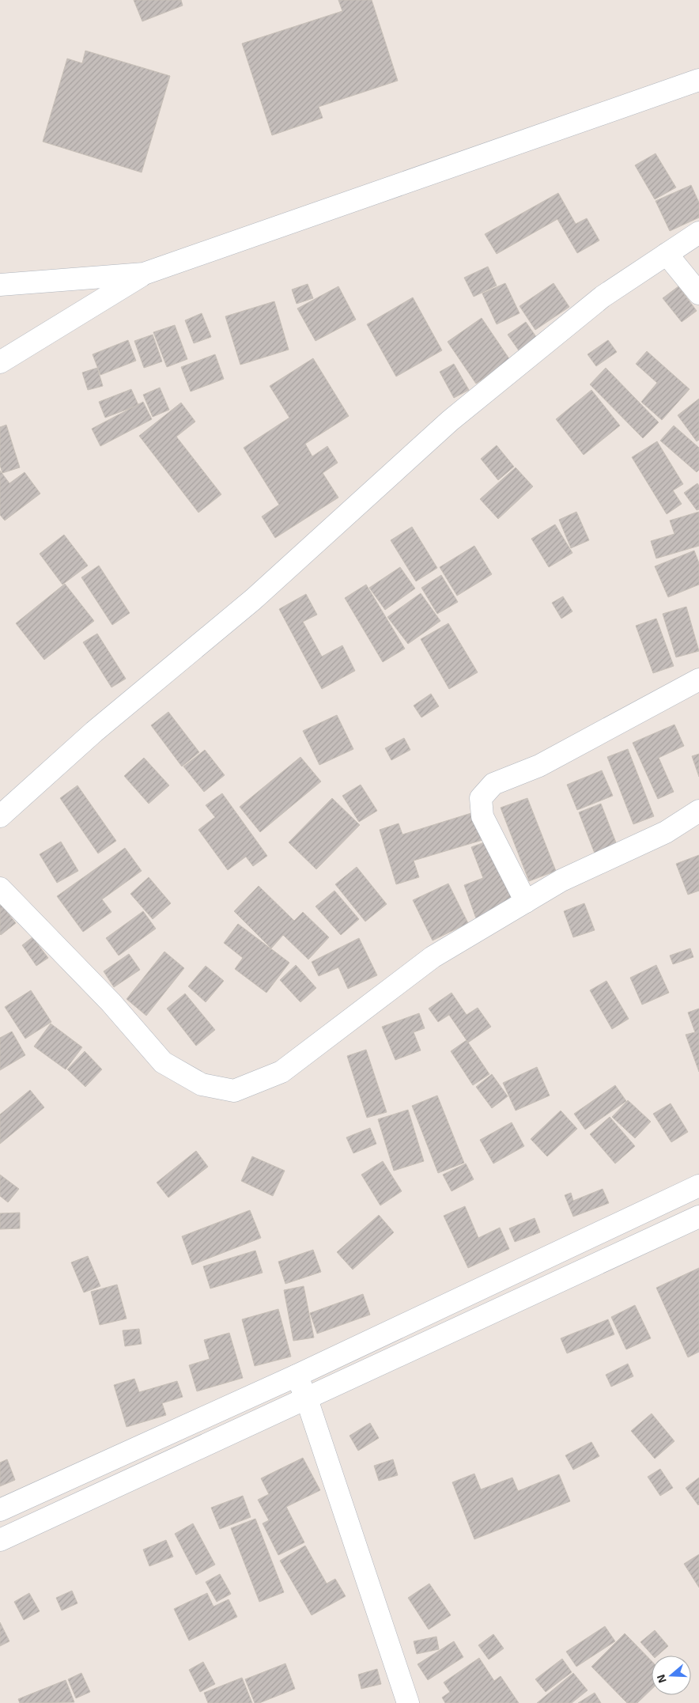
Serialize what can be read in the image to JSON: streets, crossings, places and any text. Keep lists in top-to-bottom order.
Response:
{
  "north": "left"
}
